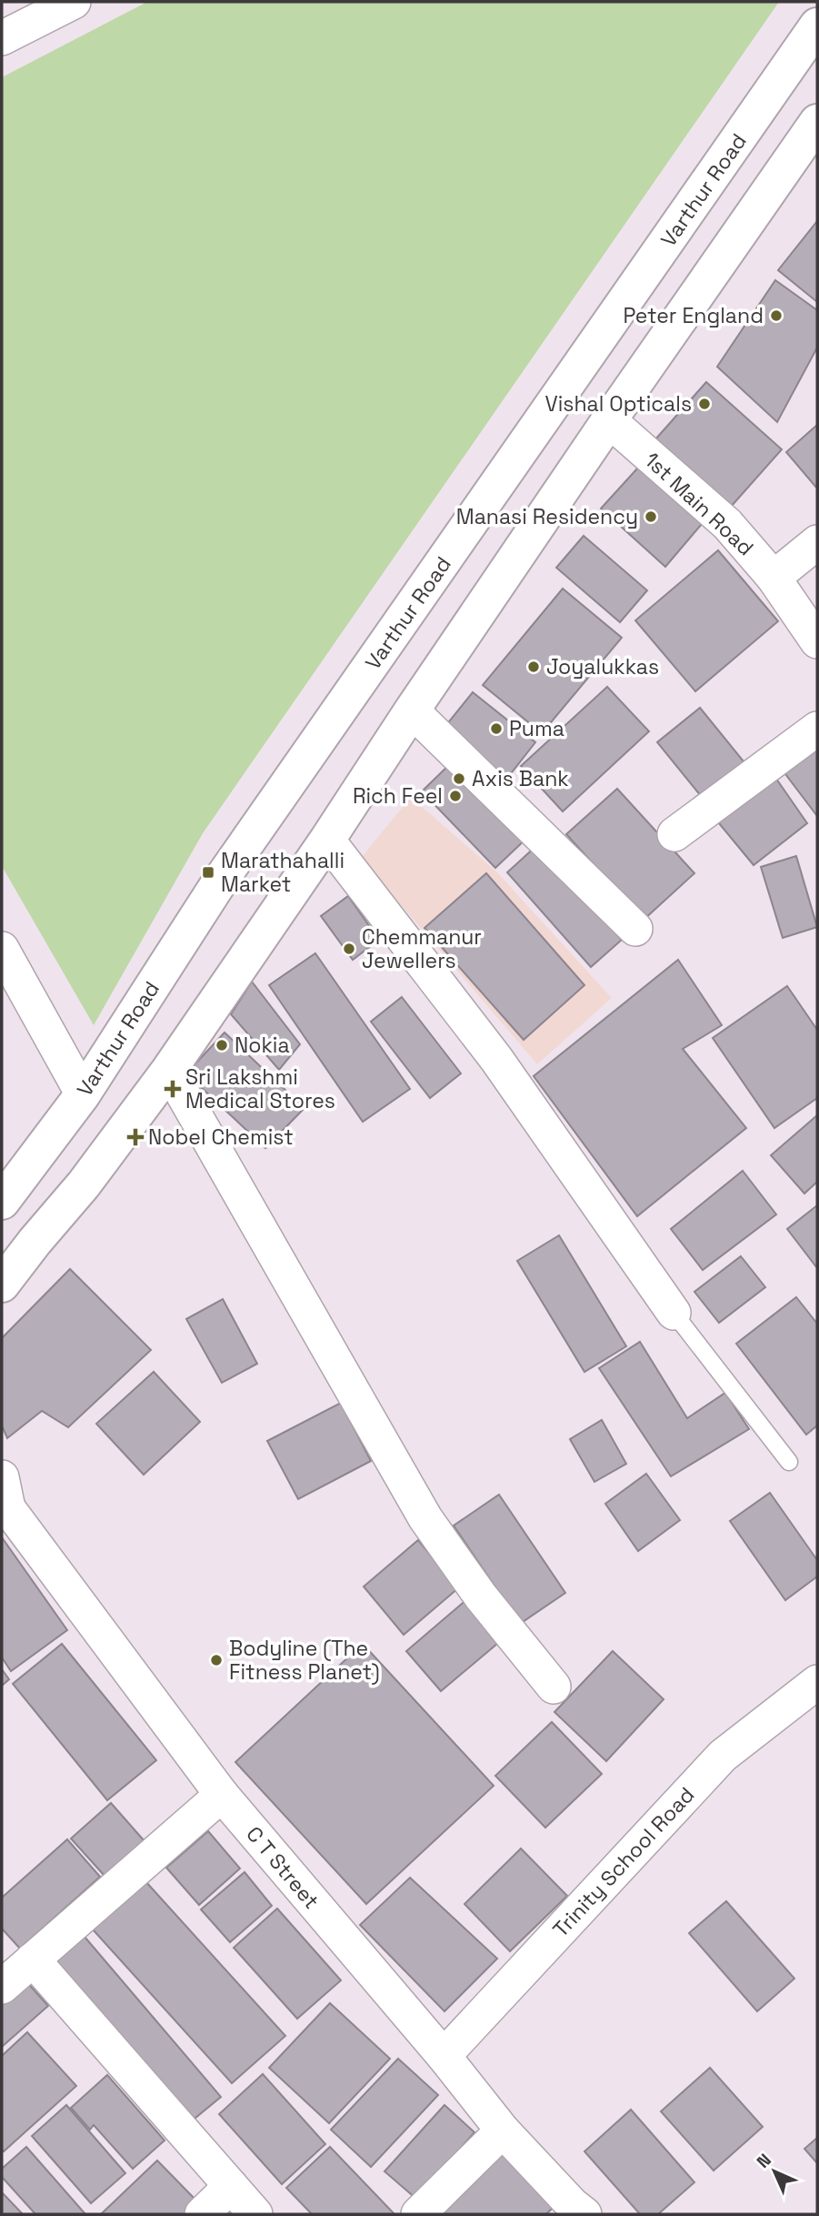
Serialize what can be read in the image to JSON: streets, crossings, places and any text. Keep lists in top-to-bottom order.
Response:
{
  "streets": {
    "main road": ["Varthur Road"],
    "street": ["1st Main Road", "Trinity School Road", "C T Street"]
  },
  "crossings": [
    ["Trinity School Road", "C T Street"]
  ],
  "places": {
    "other": [
      "Peter England",
      "Vishal Opticals",
      "Manasi Residency",
      "Joyalukkas",
      "Puma",
      "Axis Bank",
      "Rich Feel",
      "Chemmanur Jewellers",
      "Nokia",
      "Bodyline (The Fitness Planet)"
    ],
    "transit": ["Marathahalli Market"],
    "health": ["Sri Lakshmi Medical Stores", "Nobel Chemist"]
  },
  "north": "top left"
}
